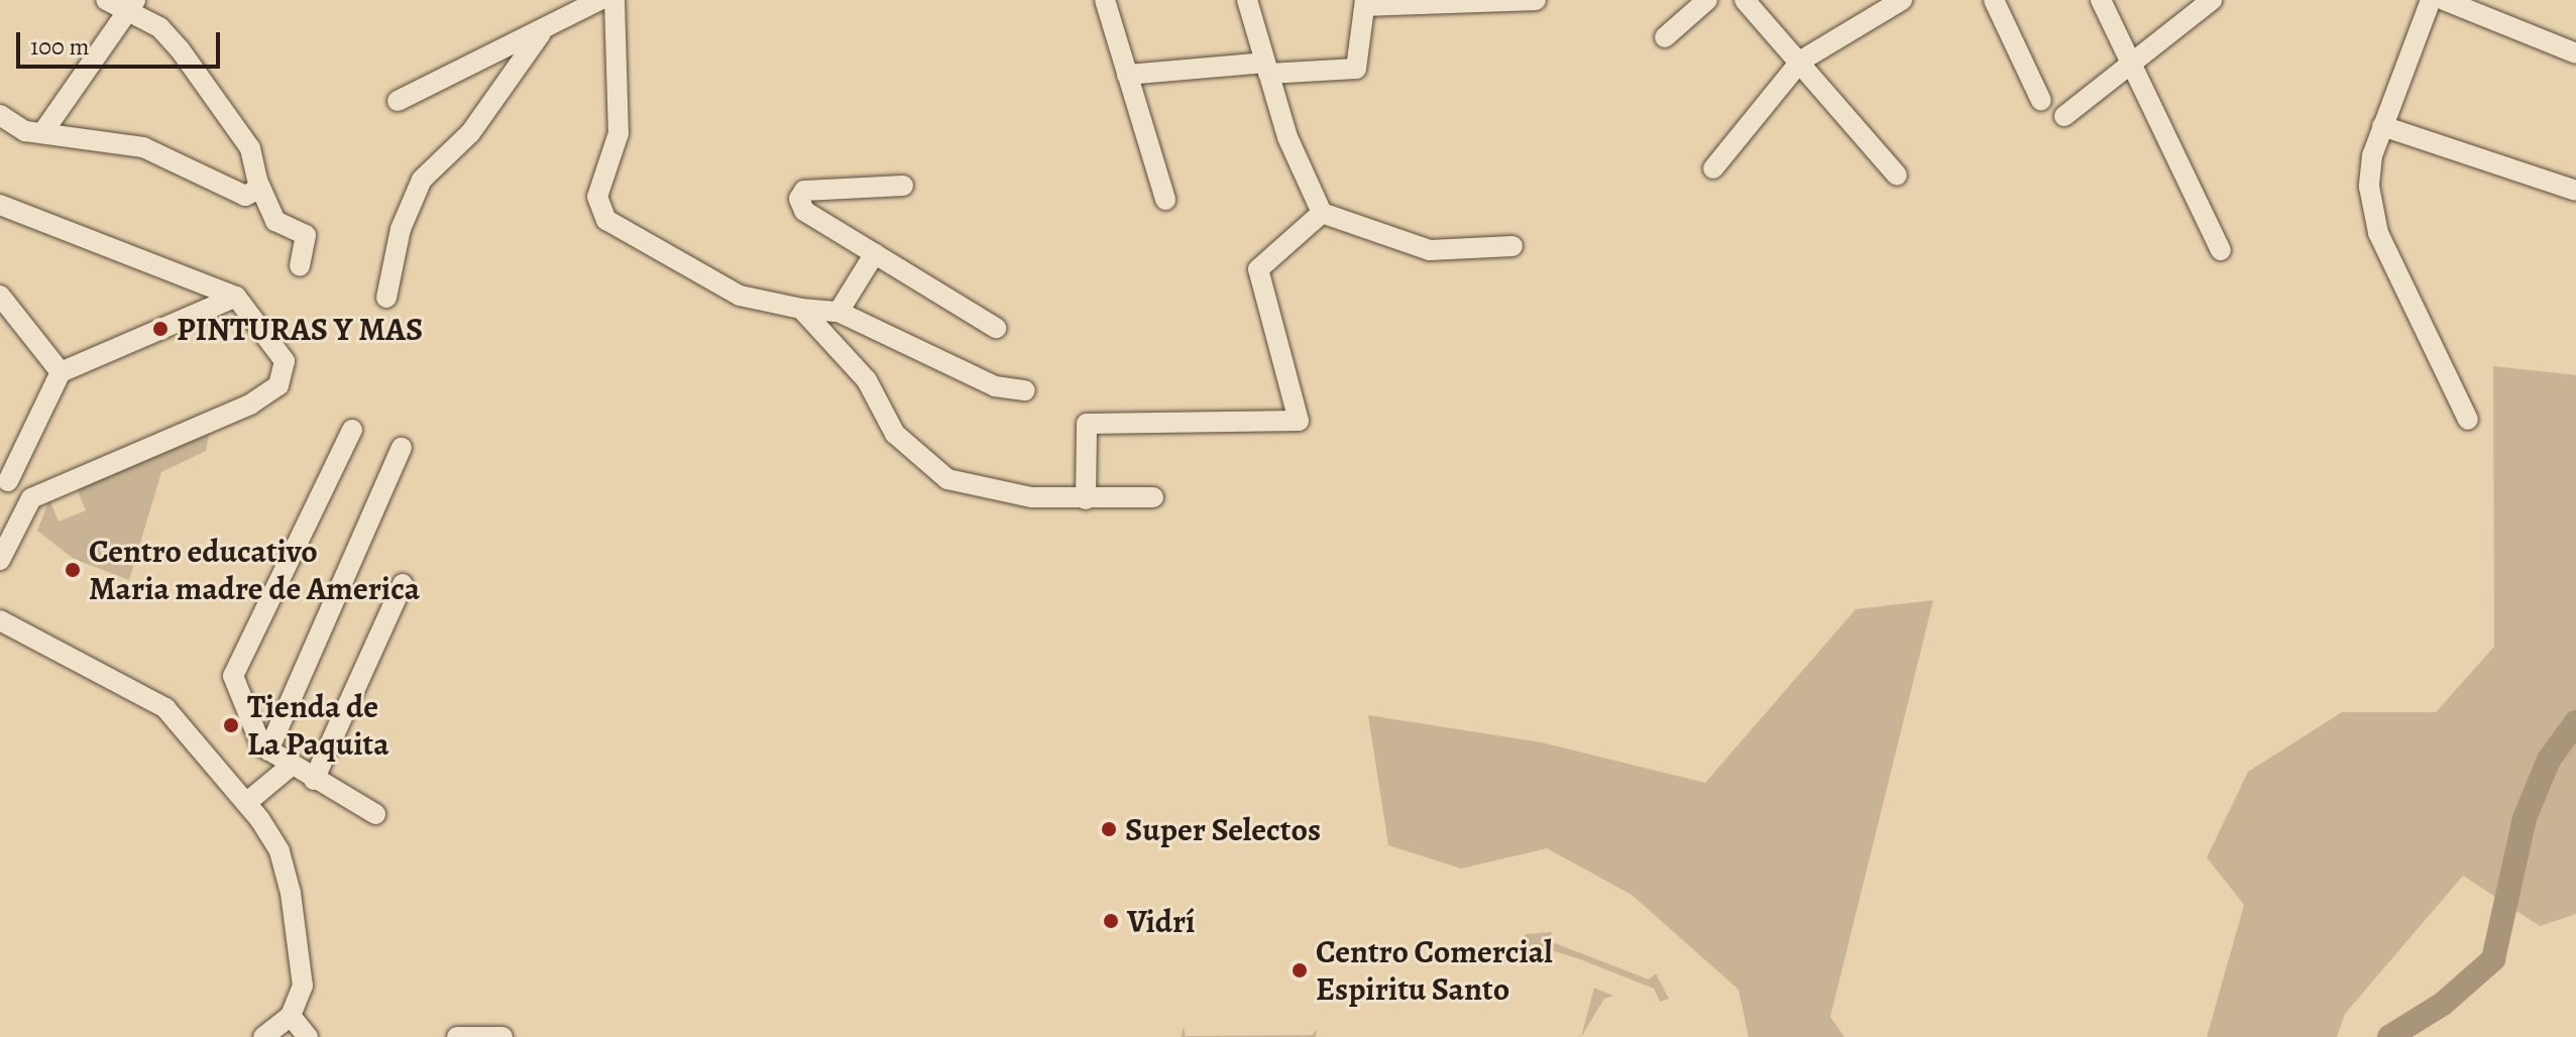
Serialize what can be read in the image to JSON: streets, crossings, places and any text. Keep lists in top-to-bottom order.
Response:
{
  "places": [
    "PINTURAS Y MAS",
    "Centro educativo Maria madre de America",
    "Tienda de La Paquita",
    "Super Selectos",
    "Vidrí",
    "Centro Comercial Espiritu Santo"
  ],
  "scale_bar": "100 m"
}
